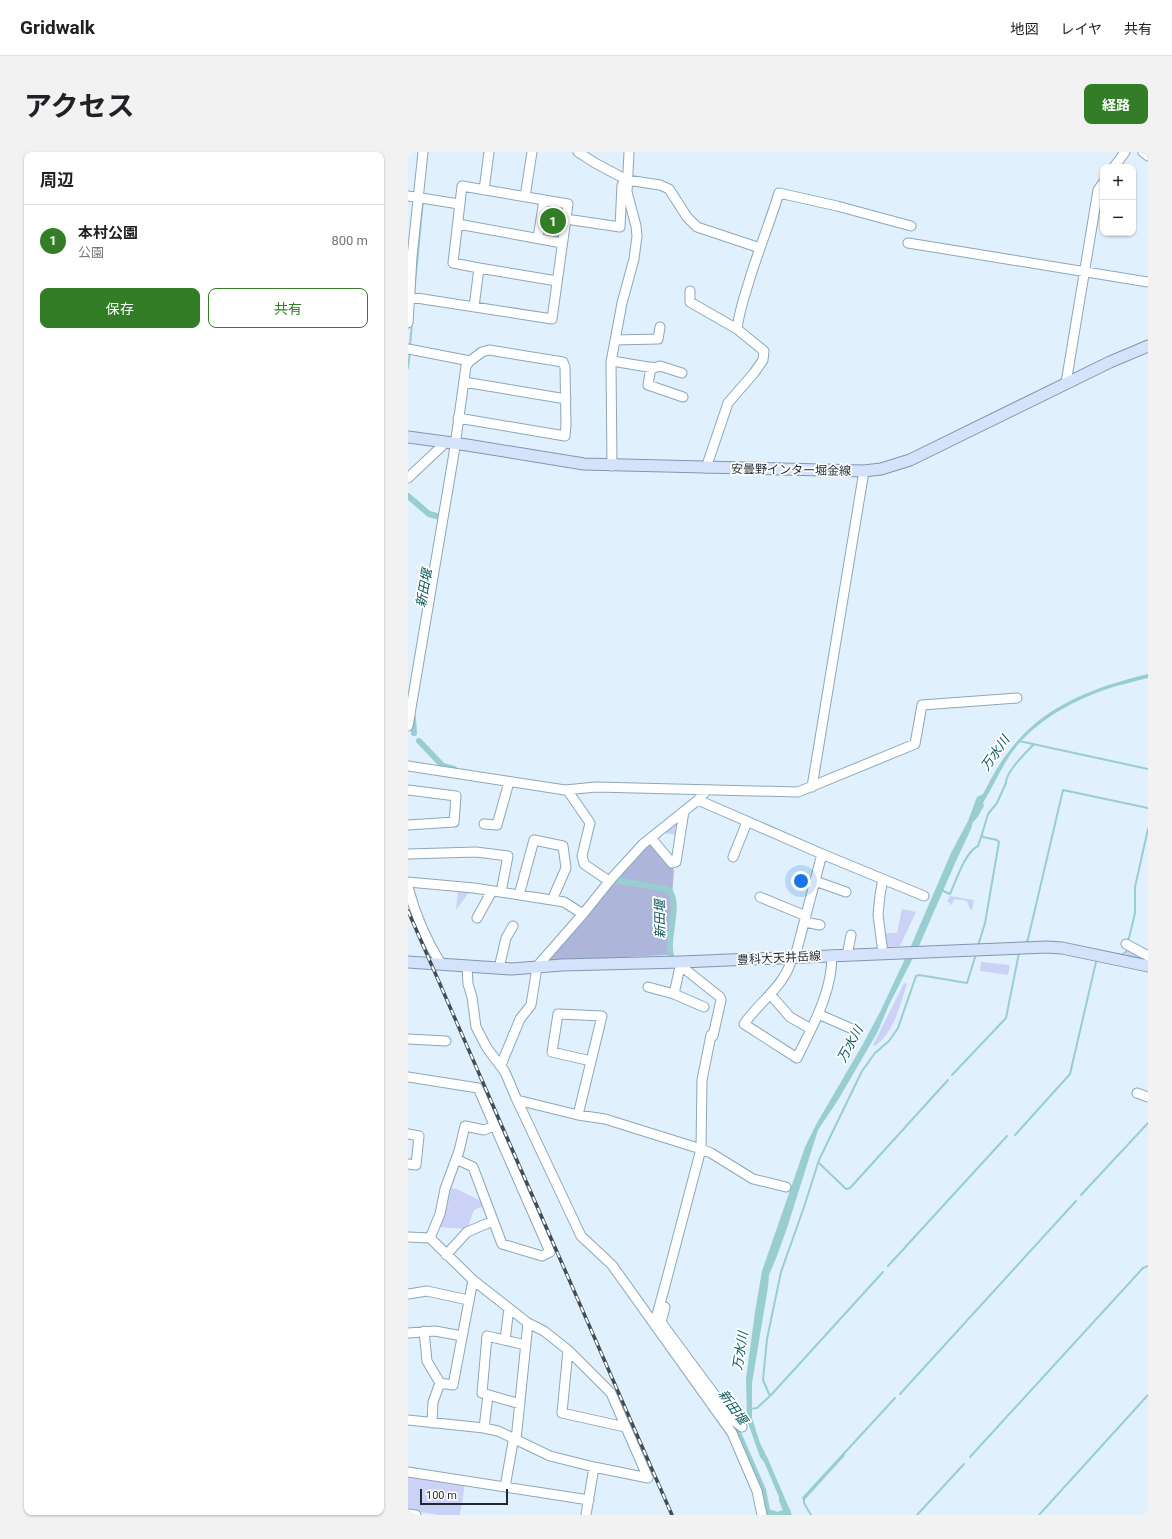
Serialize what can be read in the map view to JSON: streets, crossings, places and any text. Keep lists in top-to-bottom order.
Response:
{
  "streets": {
    "main road": ["安曇野インター堀金線", "豊科大天井岳線"]
  },
  "water": ["新田堰", "万水川"],
  "scale_bar": "100 m",
  "page": {
    "header": "Gridwalk",
    "nav": ["地図", "レイヤ", "共有"],
    "title": "アクセス",
    "buttons": [
      "経路",
      ["保存", "共有"]
    ],
    "heading": "周辺",
    "map_buttons": ["+", "−"],
    "list": [
      {
        "mark": "1",
        "name": "本村公園",
        "note": "公園",
        "value": "800 m"
      }
    ],
    "pins": "1",
    "scale": "100 m"
  }
}
